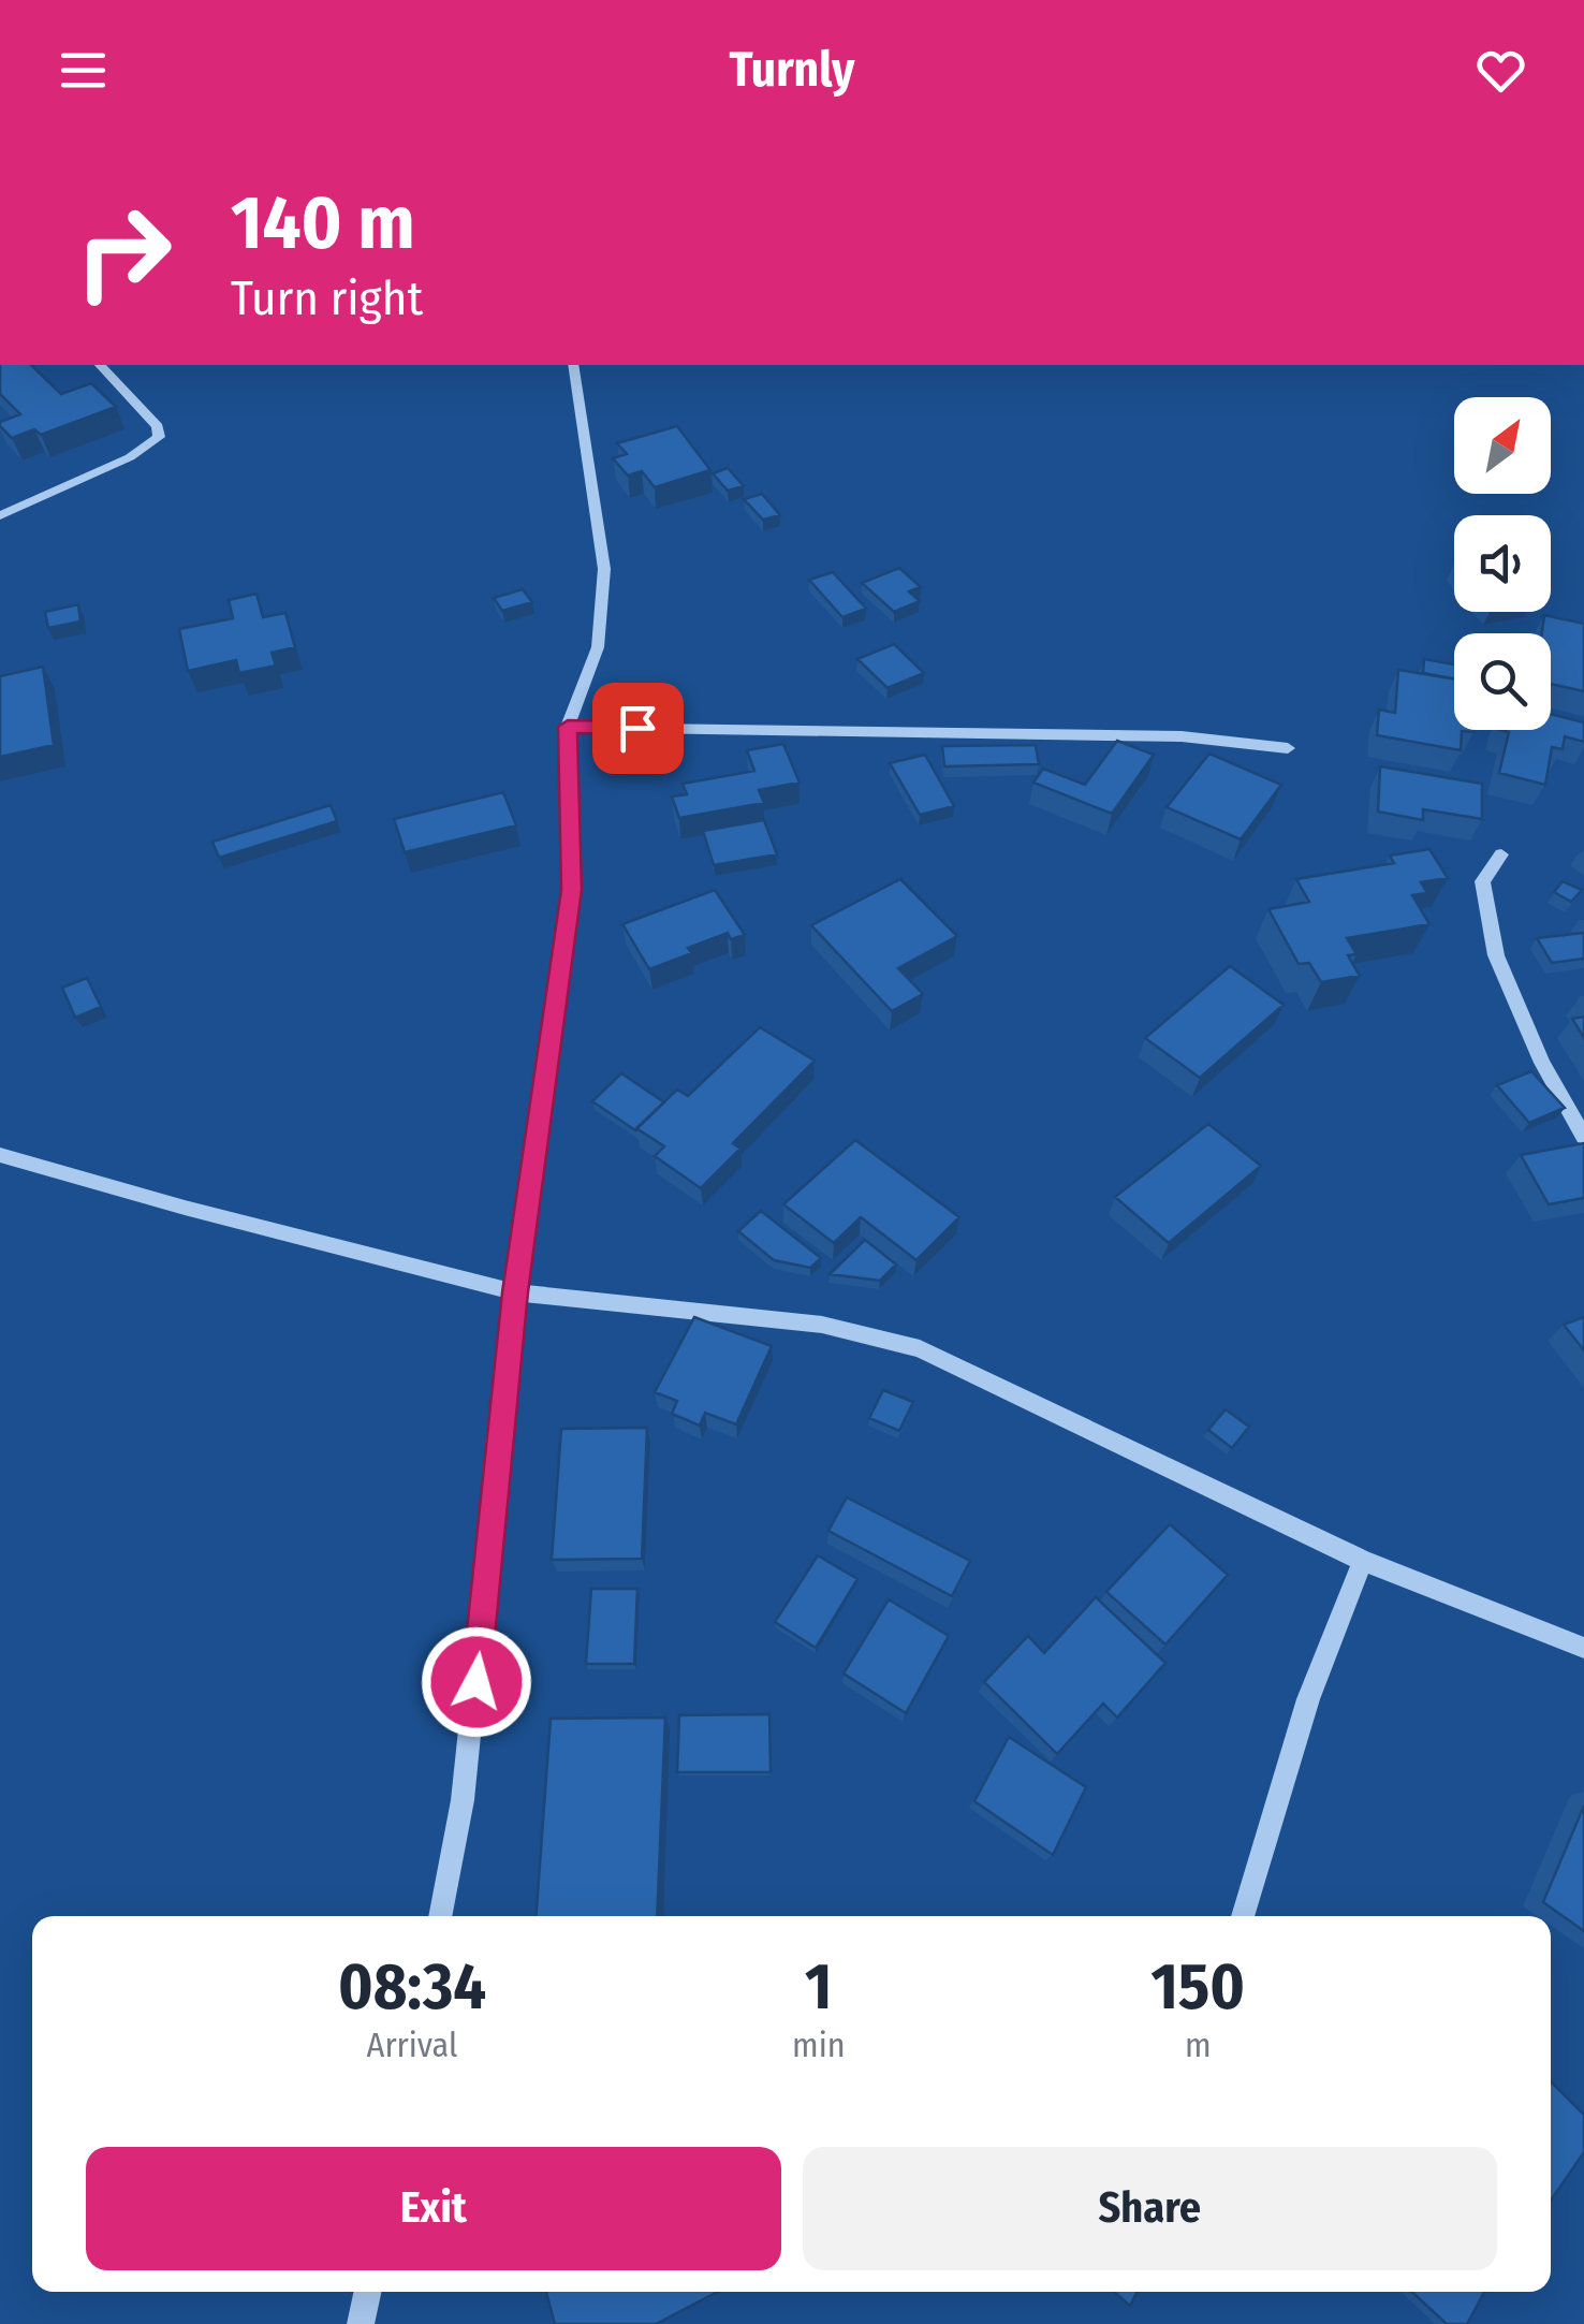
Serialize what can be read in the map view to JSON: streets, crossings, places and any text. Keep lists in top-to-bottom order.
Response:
{
  "north": "top right",
  "page": {
    "header": "Turnly",
    "turn": ["140 m", "Turn right"],
    "eta": [
      "08:34",
      "Arrival",
      "1",
      "min",
      "150",
      "m"
    ],
    "buttons": ["Exit", "Share"]
  }
}
